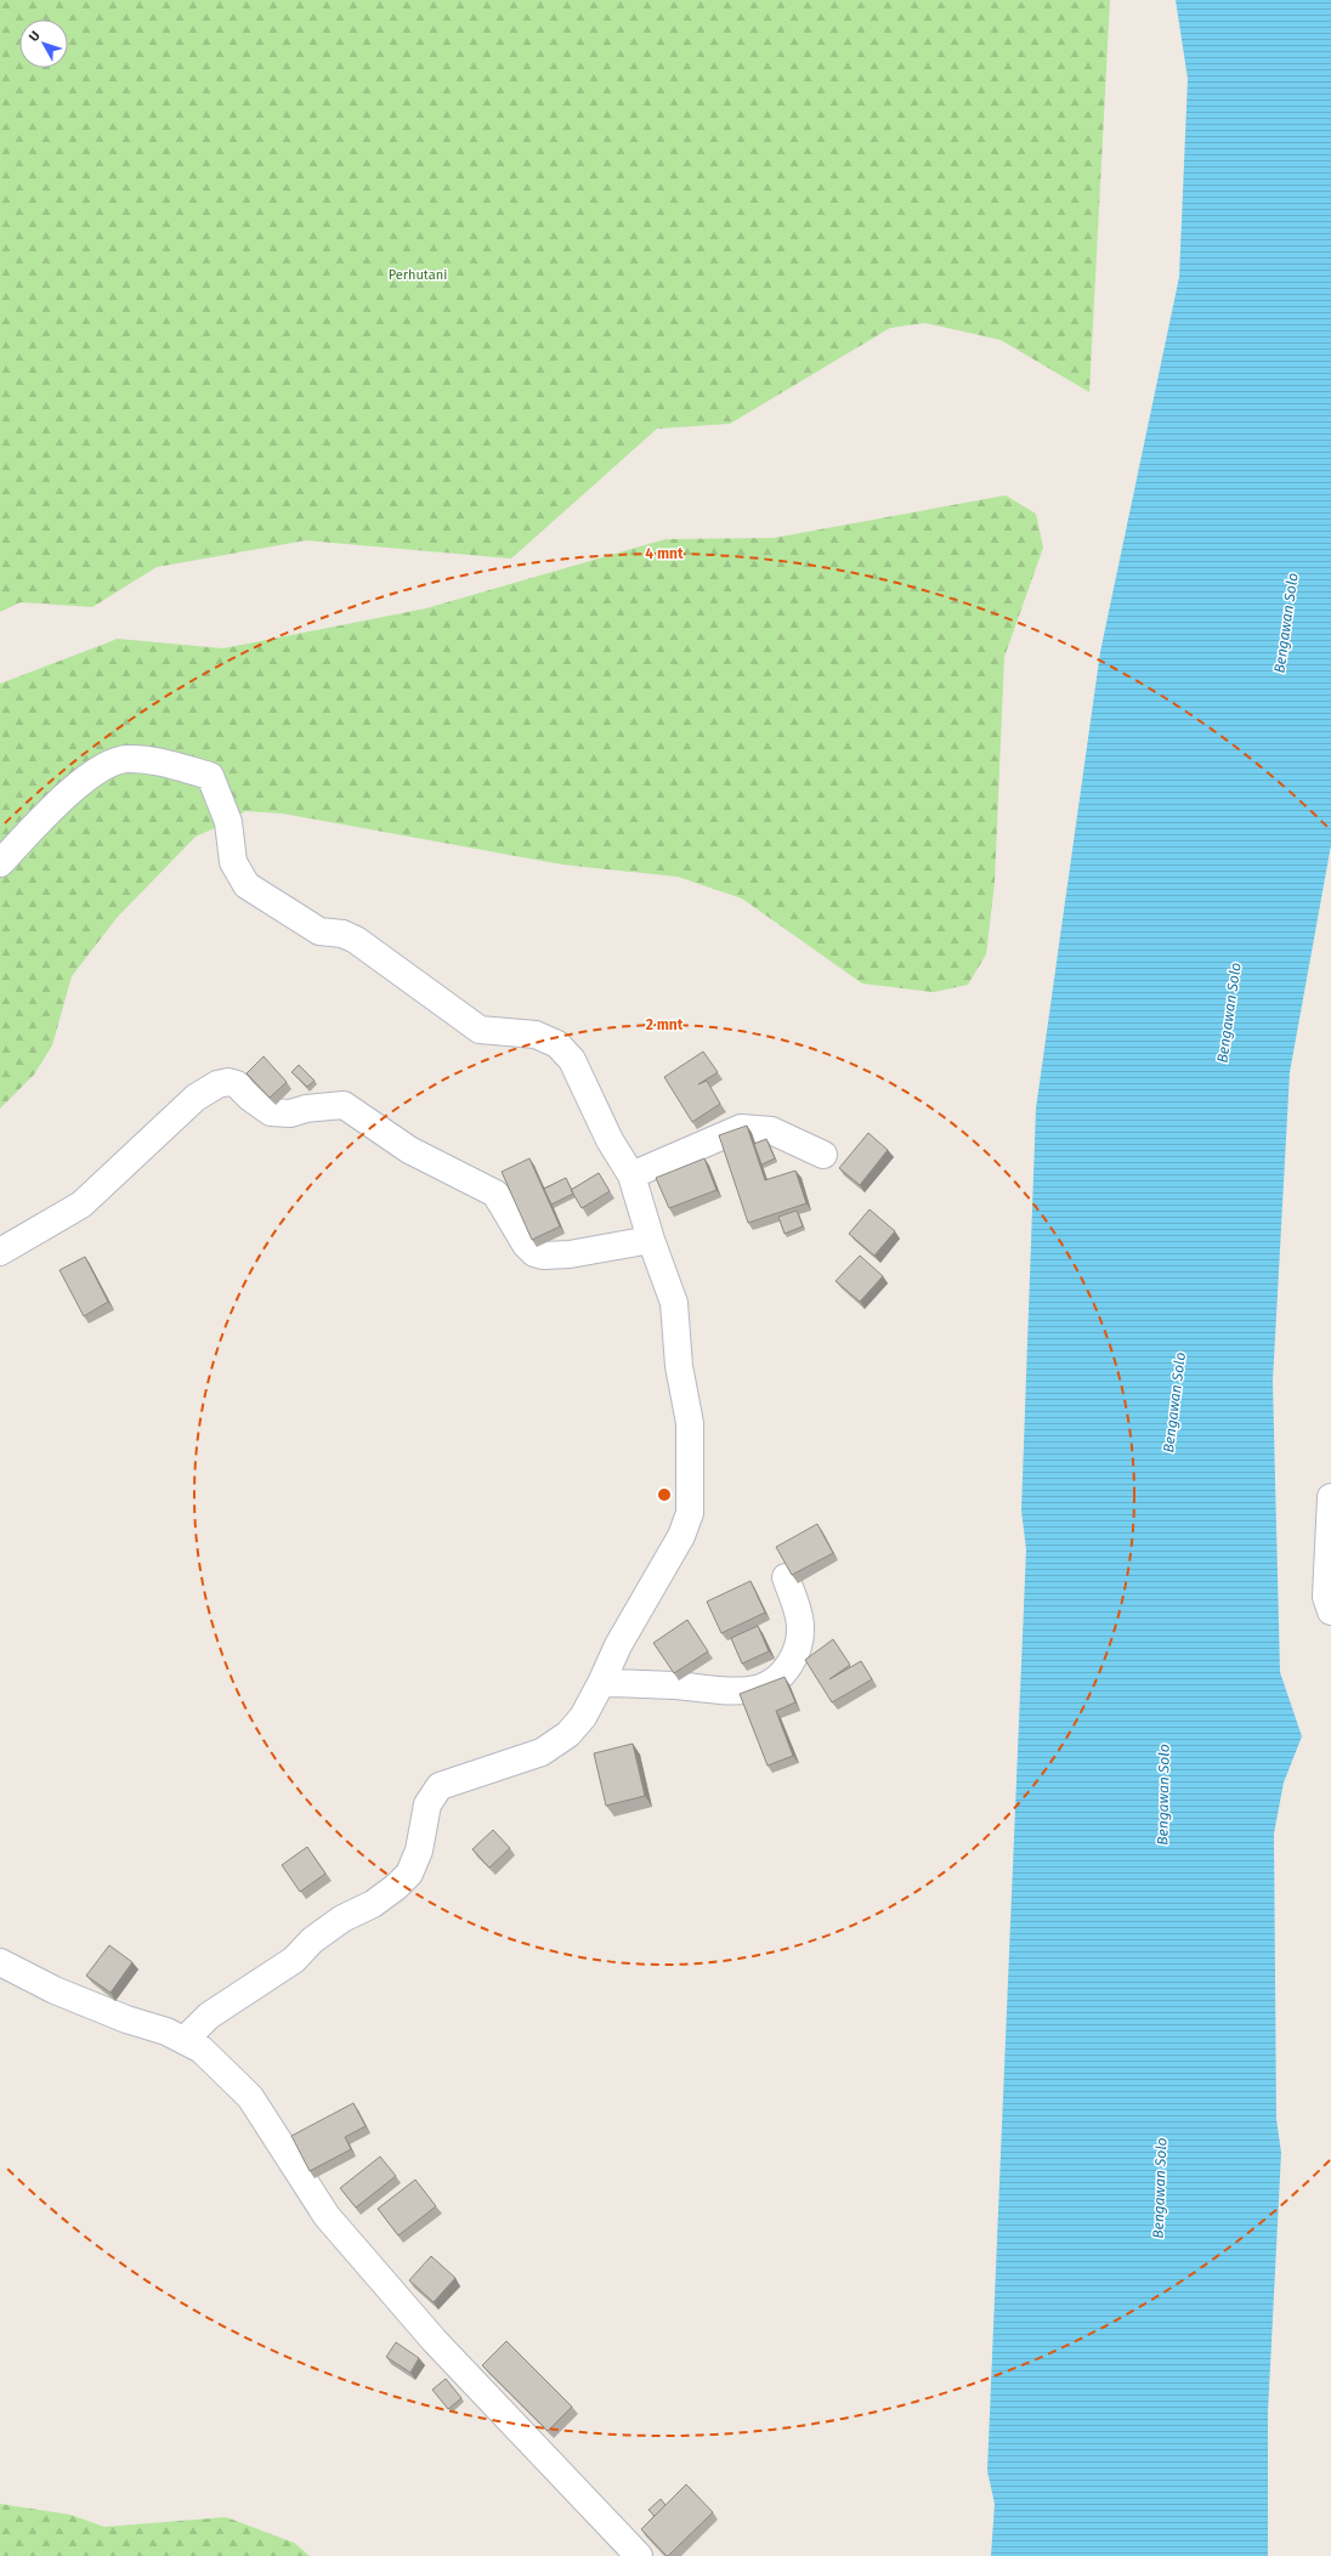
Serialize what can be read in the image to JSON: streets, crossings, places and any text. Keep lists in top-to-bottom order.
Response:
{
  "water": ["Bengawan Solo"],
  "parks": ["Perhutani"],
  "north": "top left",
  "rings": ["4 mnt", "2 mnt"]
}
